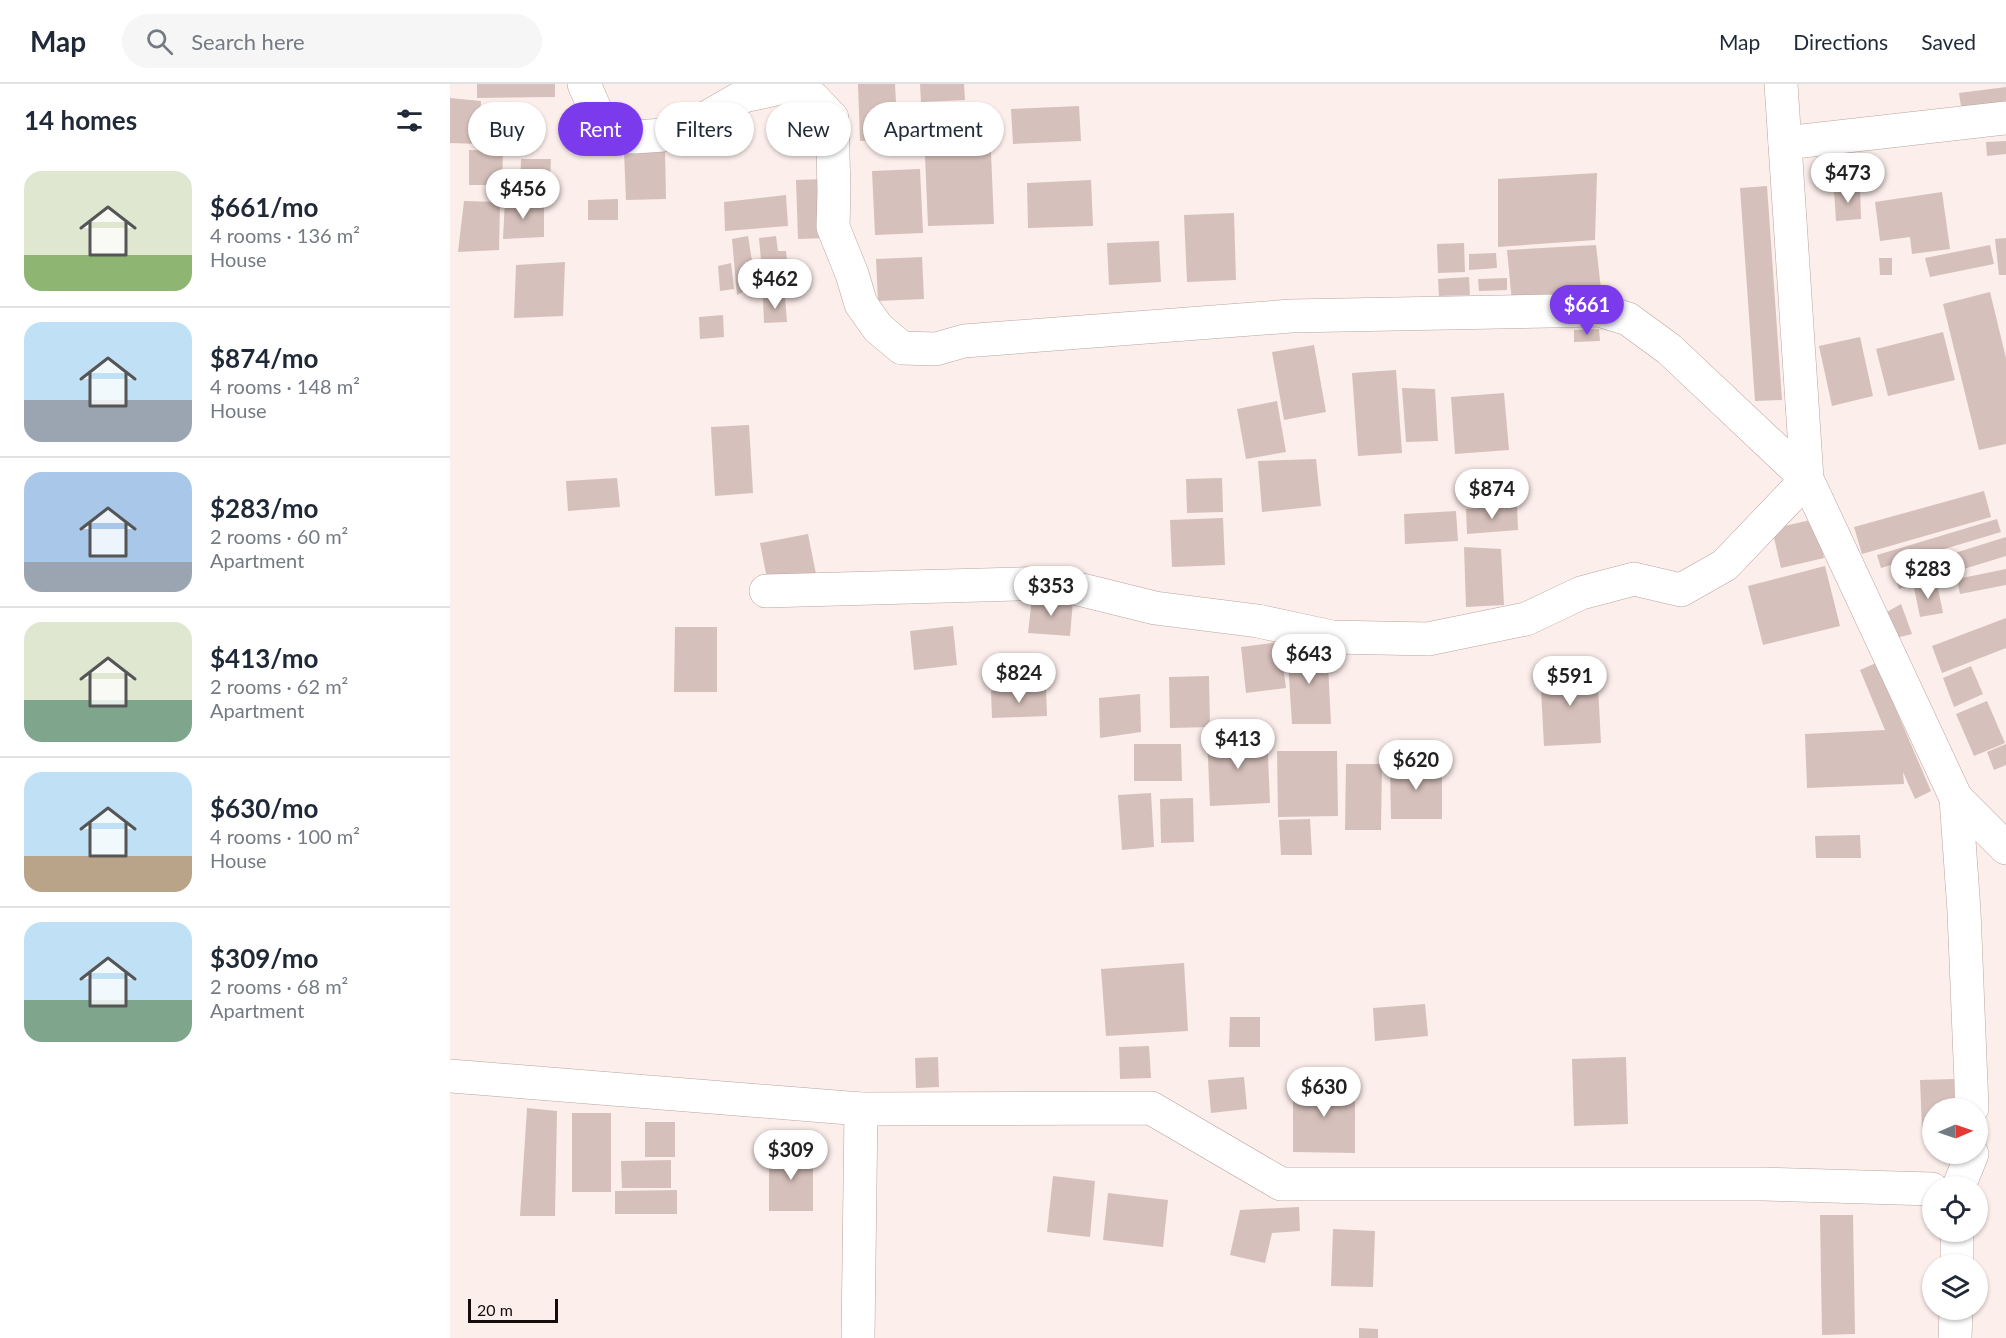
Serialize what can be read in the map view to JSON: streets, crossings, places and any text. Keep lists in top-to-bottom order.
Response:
{
  "scale_bar": "20 m",
  "north": "right",
  "page": {
    "header": "Map",
    "search": "Search here",
    "nav": ["Map", "Directions", "Saved"],
    "heading": "14 homes",
    "chip": [
      "Buy",
      "Rent",
      "Filters",
      "New",
      "Apartment"
    ],
    "price": [
      "$473",
      "$456",
      "$462",
      "$661",
      "$874",
      "$283",
      "$353",
      "$643",
      "$824",
      "$591",
      "$413",
      "$620",
      "$630",
      "$309"
    ],
    "list": [
      {
        "name": "$661/mo",
        "note": "4 rooms · 136 m² · House"
      },
      {
        "name": "$874/mo",
        "note": "4 rooms · 148 m² · House"
      },
      {
        "name": "$283/mo",
        "note": "2 rooms · 60 m² · Apartment"
      },
      {
        "name": "$413/mo",
        "note": "2 rooms · 62 m² · Apartment"
      },
      {
        "name": "$630/mo",
        "note": "4 rooms · 100 m² · House"
      },
      {
        "name": "$309/mo",
        "note": "2 rooms · 68 m² · Apartment"
      }
    ],
    "scale": "20 m"
  }
}
